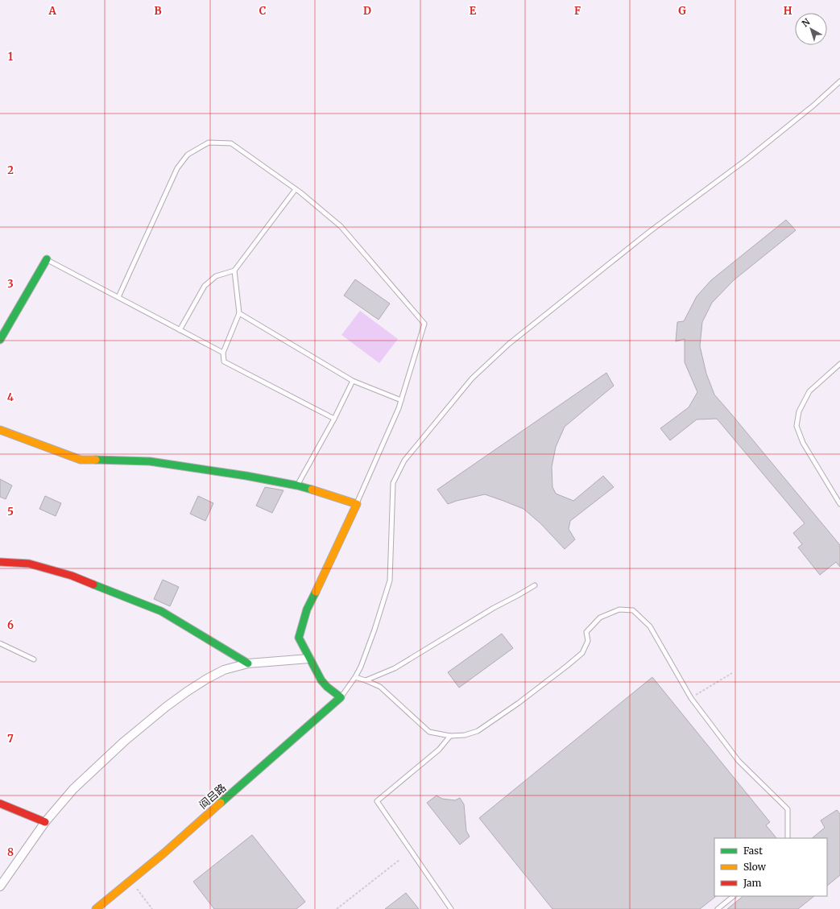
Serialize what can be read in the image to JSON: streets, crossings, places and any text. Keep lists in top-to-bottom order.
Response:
{
  "streets": {
    "street": ["阎吕路"]
  },
  "legend": ["Fast", "Slow", "Jam"],
  "north": "top left",
  "grid": {
    "columns": [
      "A",
      "B",
      "C",
      "D",
      "E",
      "F",
      "G",
      "H"
    ],
    "rows": [
      "1",
      "2",
      "3",
      "4",
      "5",
      "6",
      "7",
      "8"
    ]
  }
}
